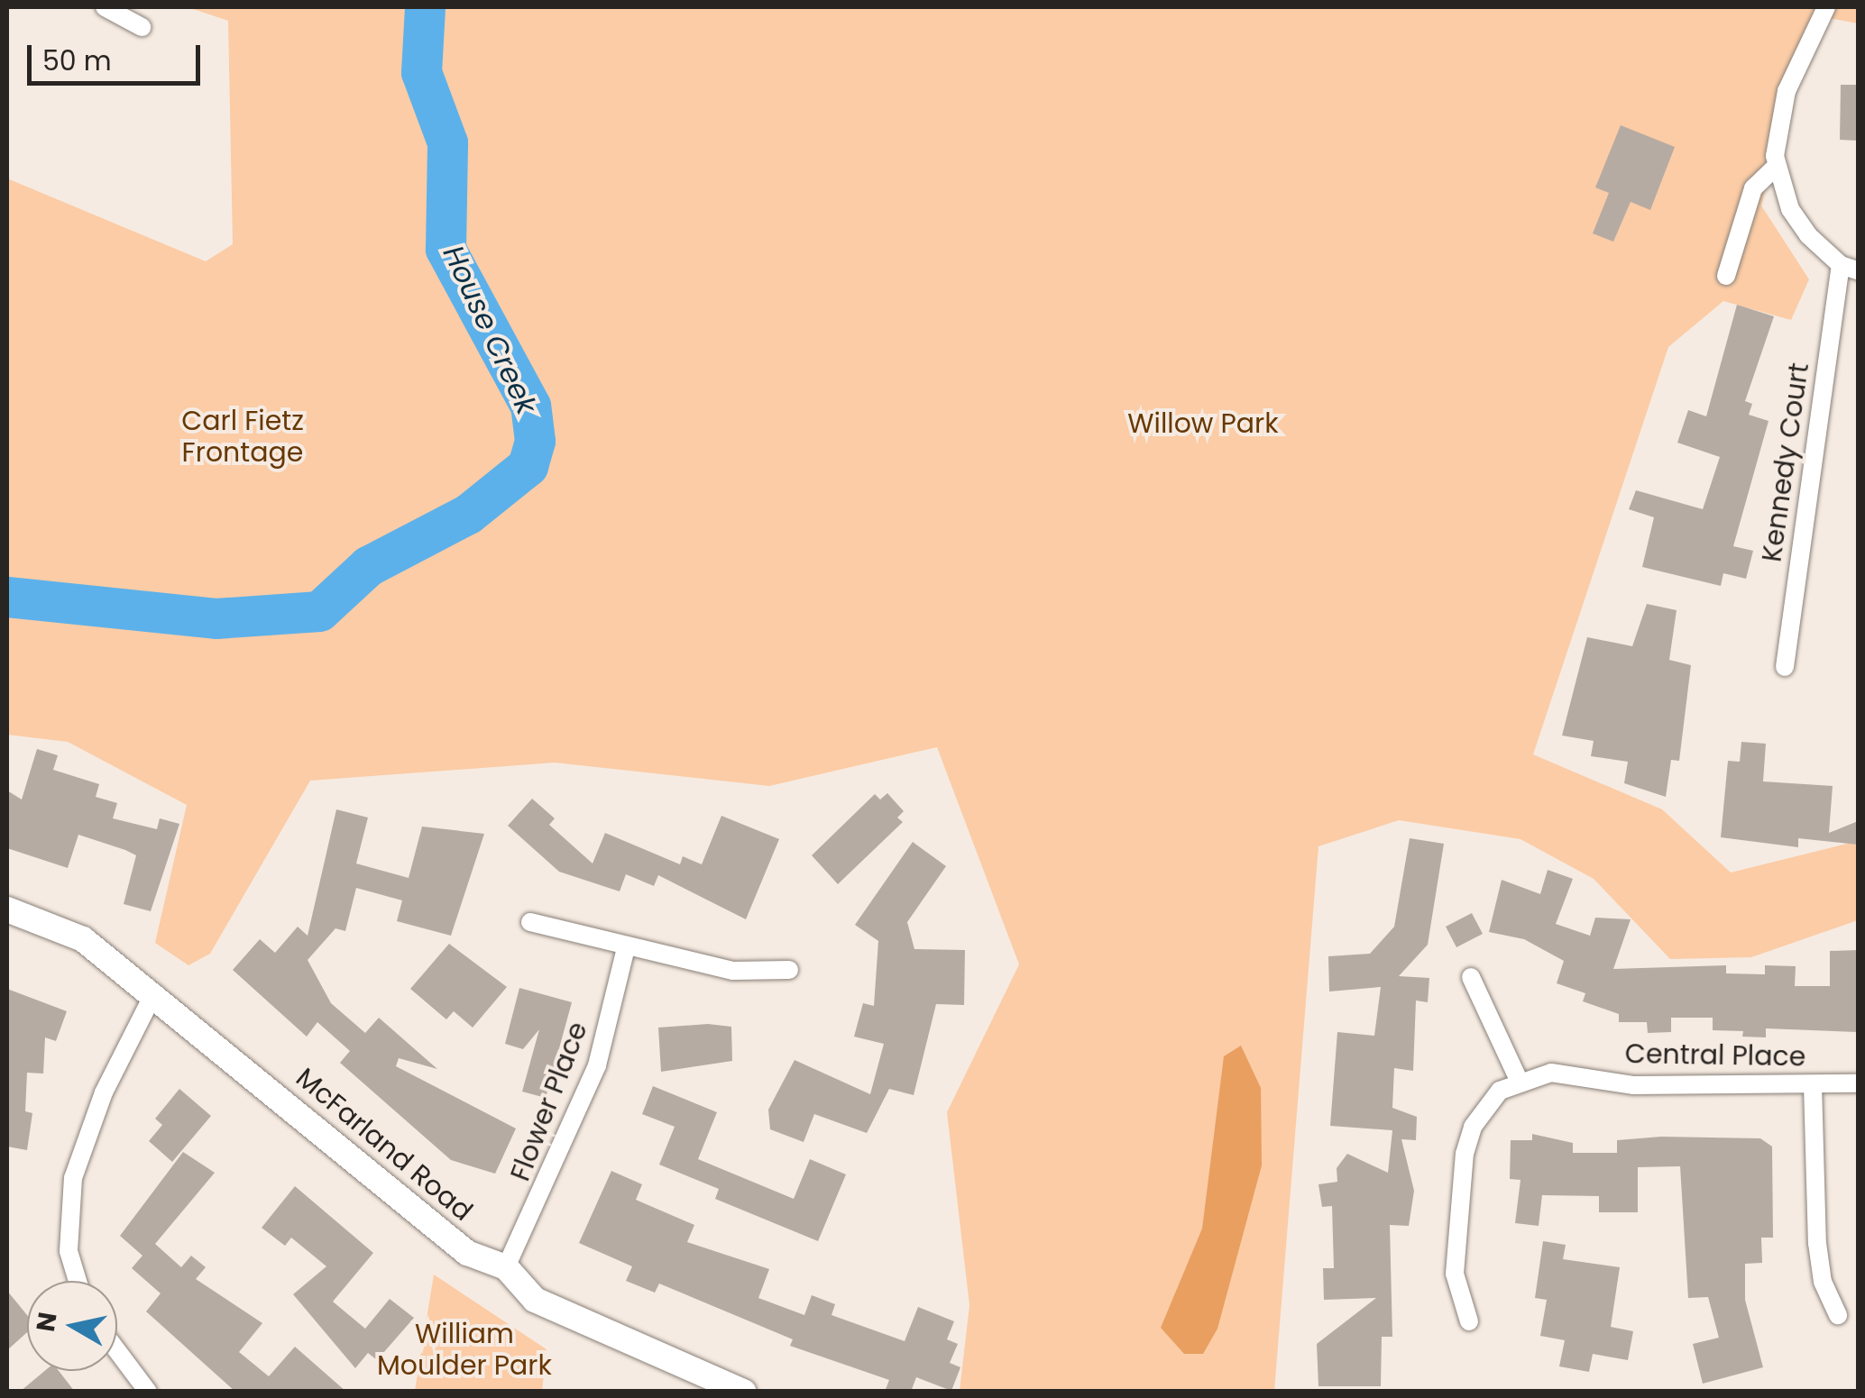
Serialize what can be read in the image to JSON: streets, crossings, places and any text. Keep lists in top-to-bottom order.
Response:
{
  "streets": {
    "street": [
      "Kennedy Court",
      "Central Place",
      "Flower Place",
      "McFarland Road"
    ]
  },
  "crossings": [
    ["Flower Place", "McFarland Road"]
  ],
  "water": ["House Creek"],
  "parks": ["Carl Fietz Frontage", "Willow Park", "William Moulder Park"],
  "scale_bar": "50 m",
  "north": "left"
}
